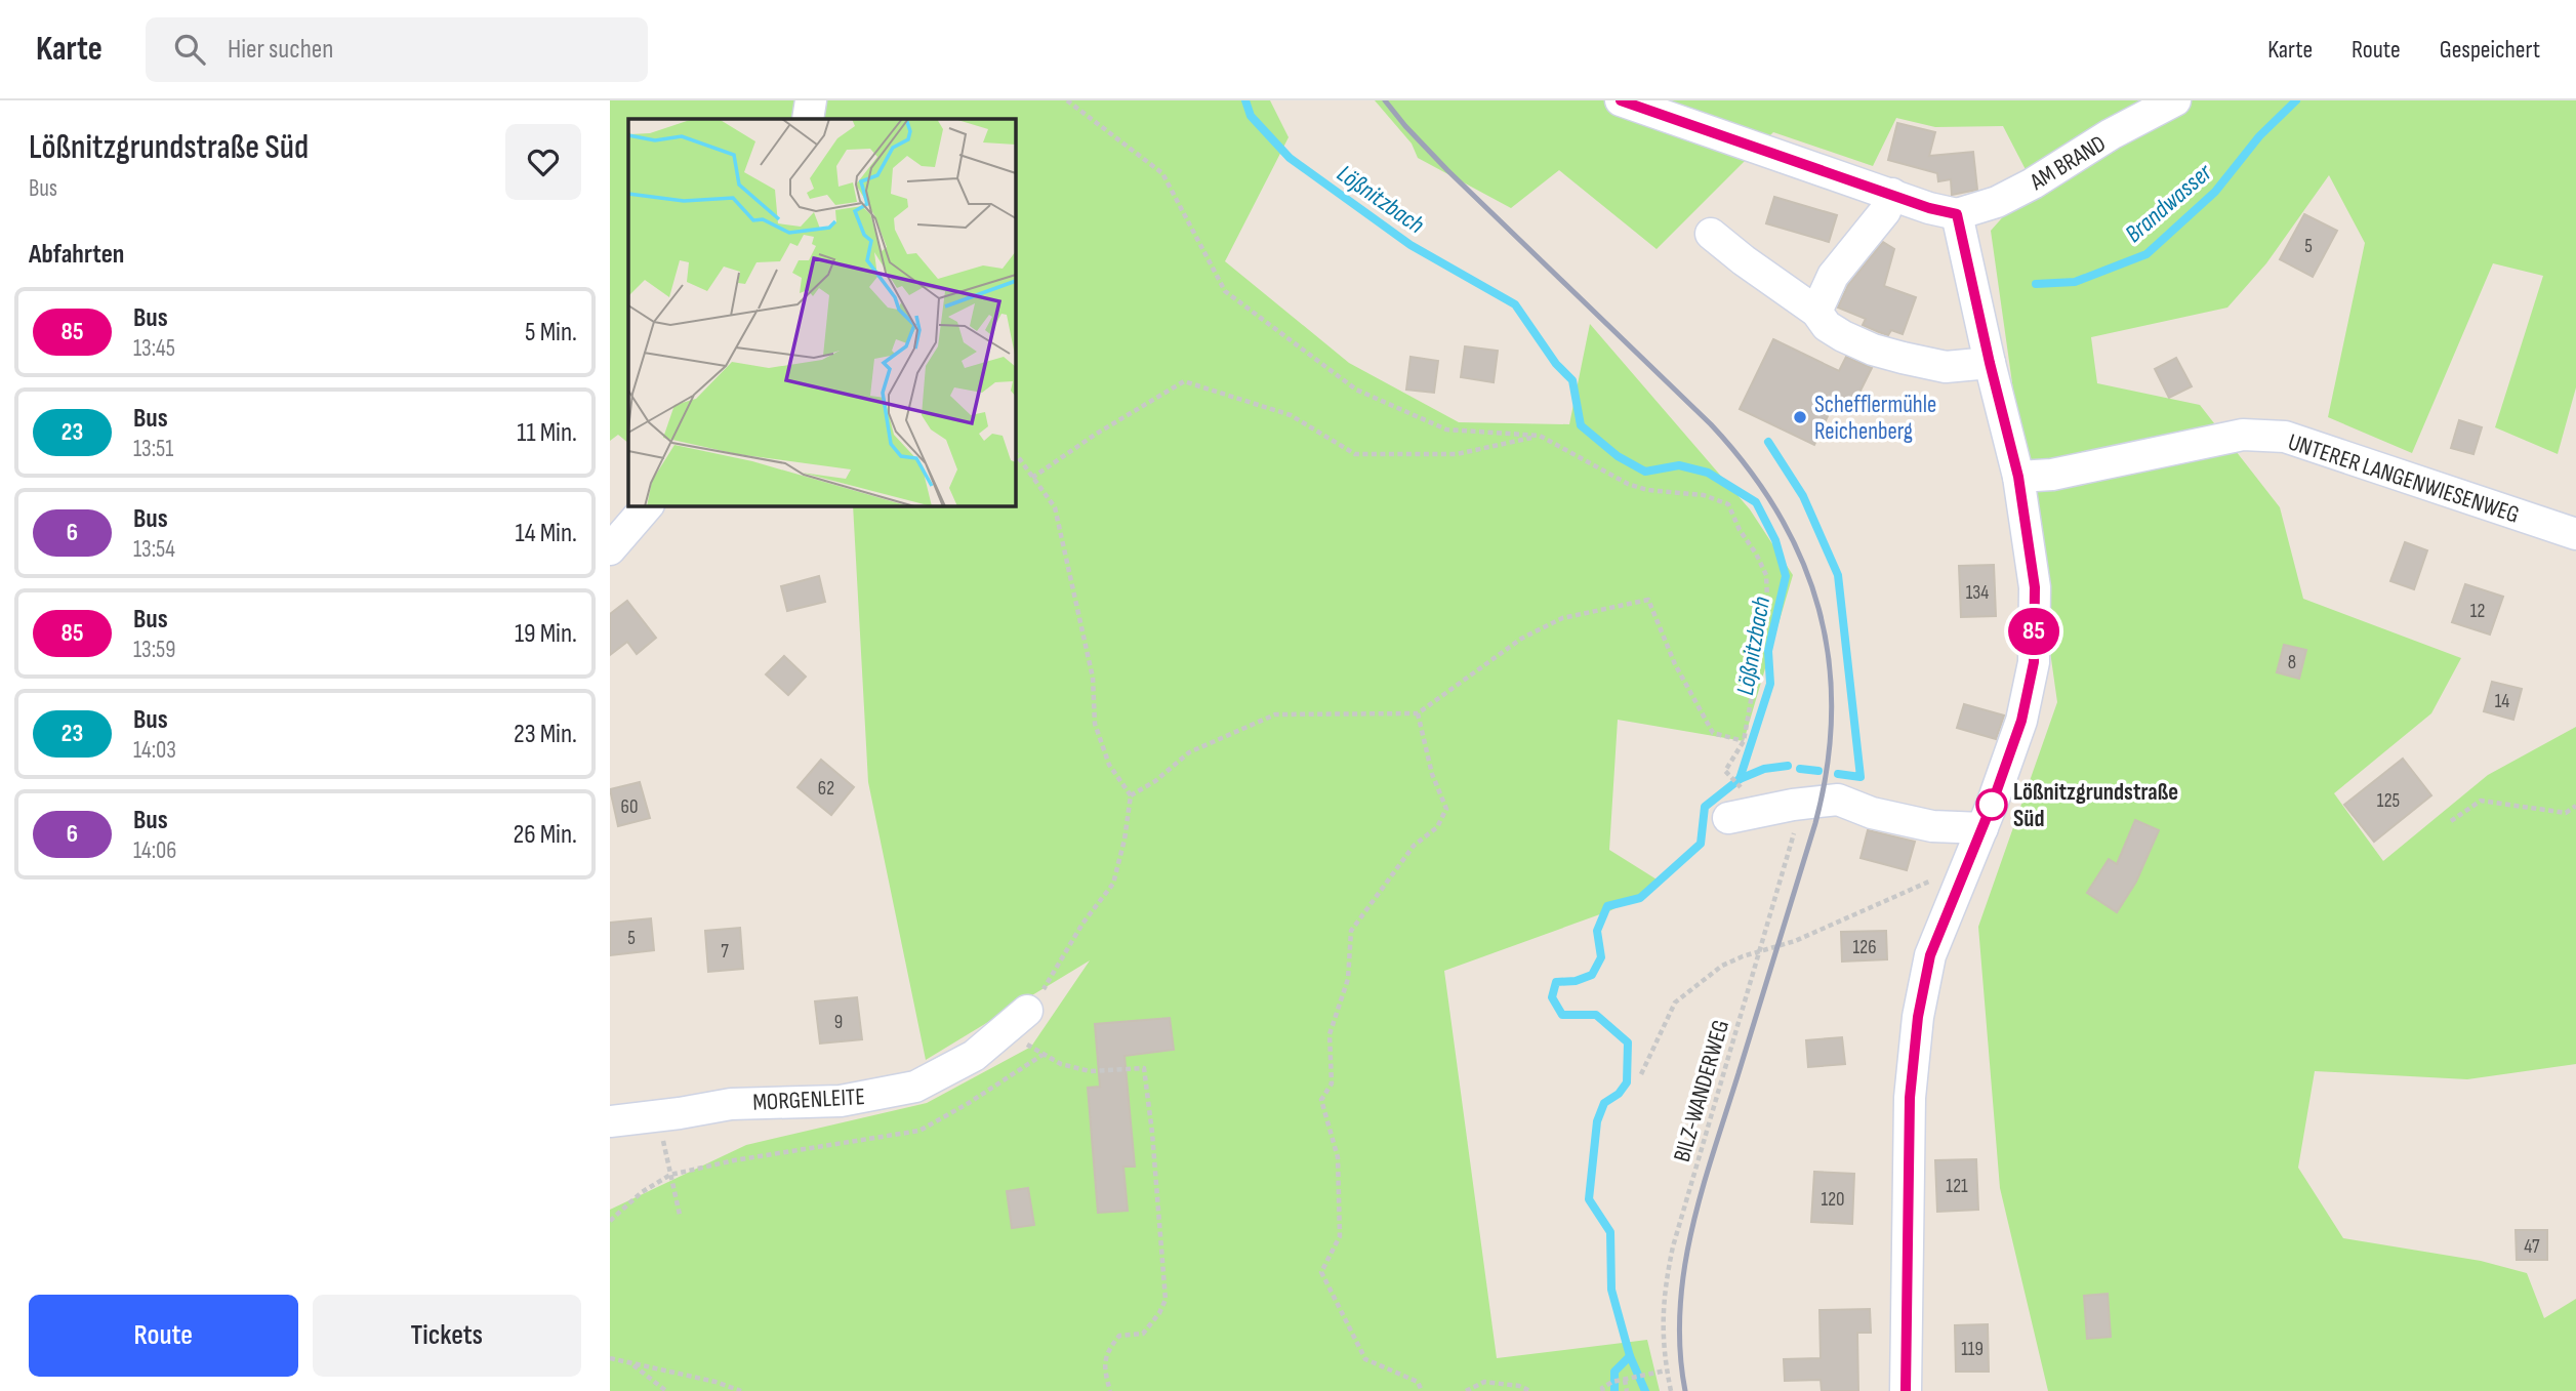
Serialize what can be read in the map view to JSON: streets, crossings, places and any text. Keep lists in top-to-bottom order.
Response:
{
  "streets": {
    "street": ["AM BRAND", "UNTERER LANGENWIESENWEG", "MORGENLEITE"],
    "path": ["BILZ-WANDERWEG"]
  },
  "water": ["Lößnitzbach", "Brandwasser"],
  "places": ["Schefflermühle Reichenberg", "Lößnitzgrundstraße Süd"],
  "lines": ["bus line 85"],
  "house_numbers": [
    "5",
    "134",
    "12",
    "8",
    "14",
    "62",
    "125",
    "60",
    "5",
    "126",
    "7",
    "9",
    "121",
    "120",
    "47",
    "119"
  ],
  "page": {
    "header": "Karte",
    "search": "Hier suchen",
    "nav": ["Karte", "Route", "Gespeichert"],
    "heading": [
      ["Lößnitzgrundstraße Süd", "Bus"],
      "Abfahrten"
    ],
    "on_map": "85",
    "list": [
      {
        "mark": "85",
        "name": "Bus",
        "note": "13:45",
        "value": "5 Min."
      },
      {
        "mark": "23",
        "name": "Bus",
        "note": "13:51",
        "value": "11 Min."
      },
      {
        "mark": "6",
        "name": "Bus",
        "note": "13:54",
        "value": "14 Min."
      },
      {
        "mark": "85",
        "name": "Bus",
        "note": "13:59",
        "value": "19 Min."
      },
      {
        "mark": "23",
        "name": "Bus",
        "note": "14:03",
        "value": "23 Min."
      },
      {
        "mark": "6",
        "name": "Bus",
        "note": "14:06",
        "value": "26 Min."
      }
    ],
    "buttons": ["Route", "Tickets"]
  }
}
